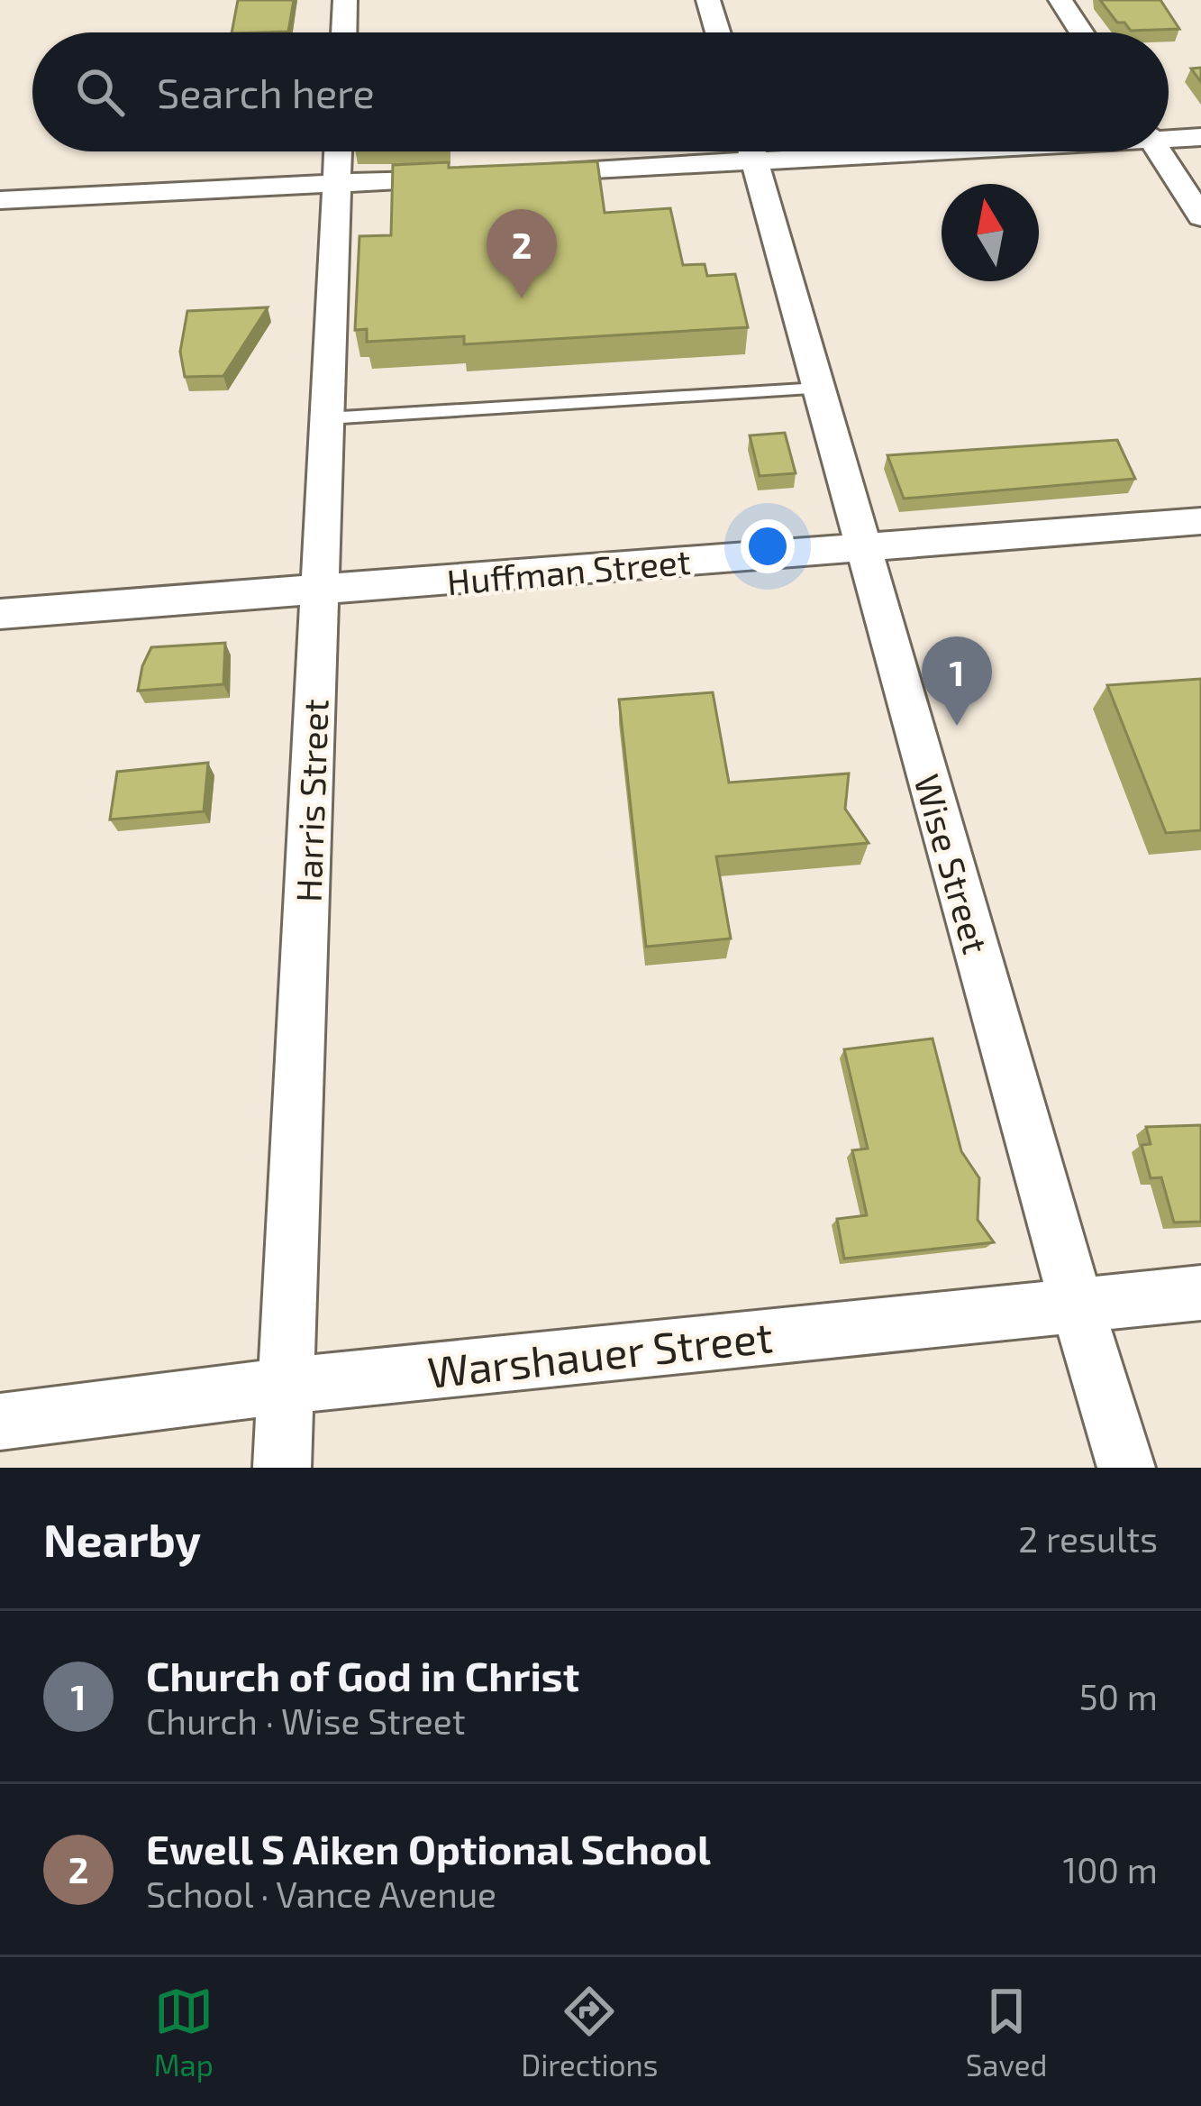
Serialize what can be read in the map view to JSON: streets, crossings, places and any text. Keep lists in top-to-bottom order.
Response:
{
  "streets": {
    "street": [
      "Huffman Street",
      "Harris Street",
      "Wise Street",
      "Warshauer Street"
    ]
  },
  "crossings": [
    ["Huffman Street", "Harris Street"],
    ["Huffman Street", "Wise Street"],
    ["Harris Street", "Warshauer Street"],
    ["Wise Street", "Warshauer Street"]
  ],
  "north": "top",
  "page": {
    "search": "Search here",
    "pins": ["2", "1"],
    "heading": ["Nearby", "2 results"],
    "list": [
      {
        "mark": "1",
        "name": "Church of God in Christ",
        "note": "Church · Wise Street",
        "value": "50 m"
      },
      {
        "mark": "2",
        "name": "Ewell S Aiken Optional School",
        "note": "School · Vance Avenue",
        "value": "100 m"
      }
    ],
    "nav": ["Map", "Directions", "Saved"]
  }
}
